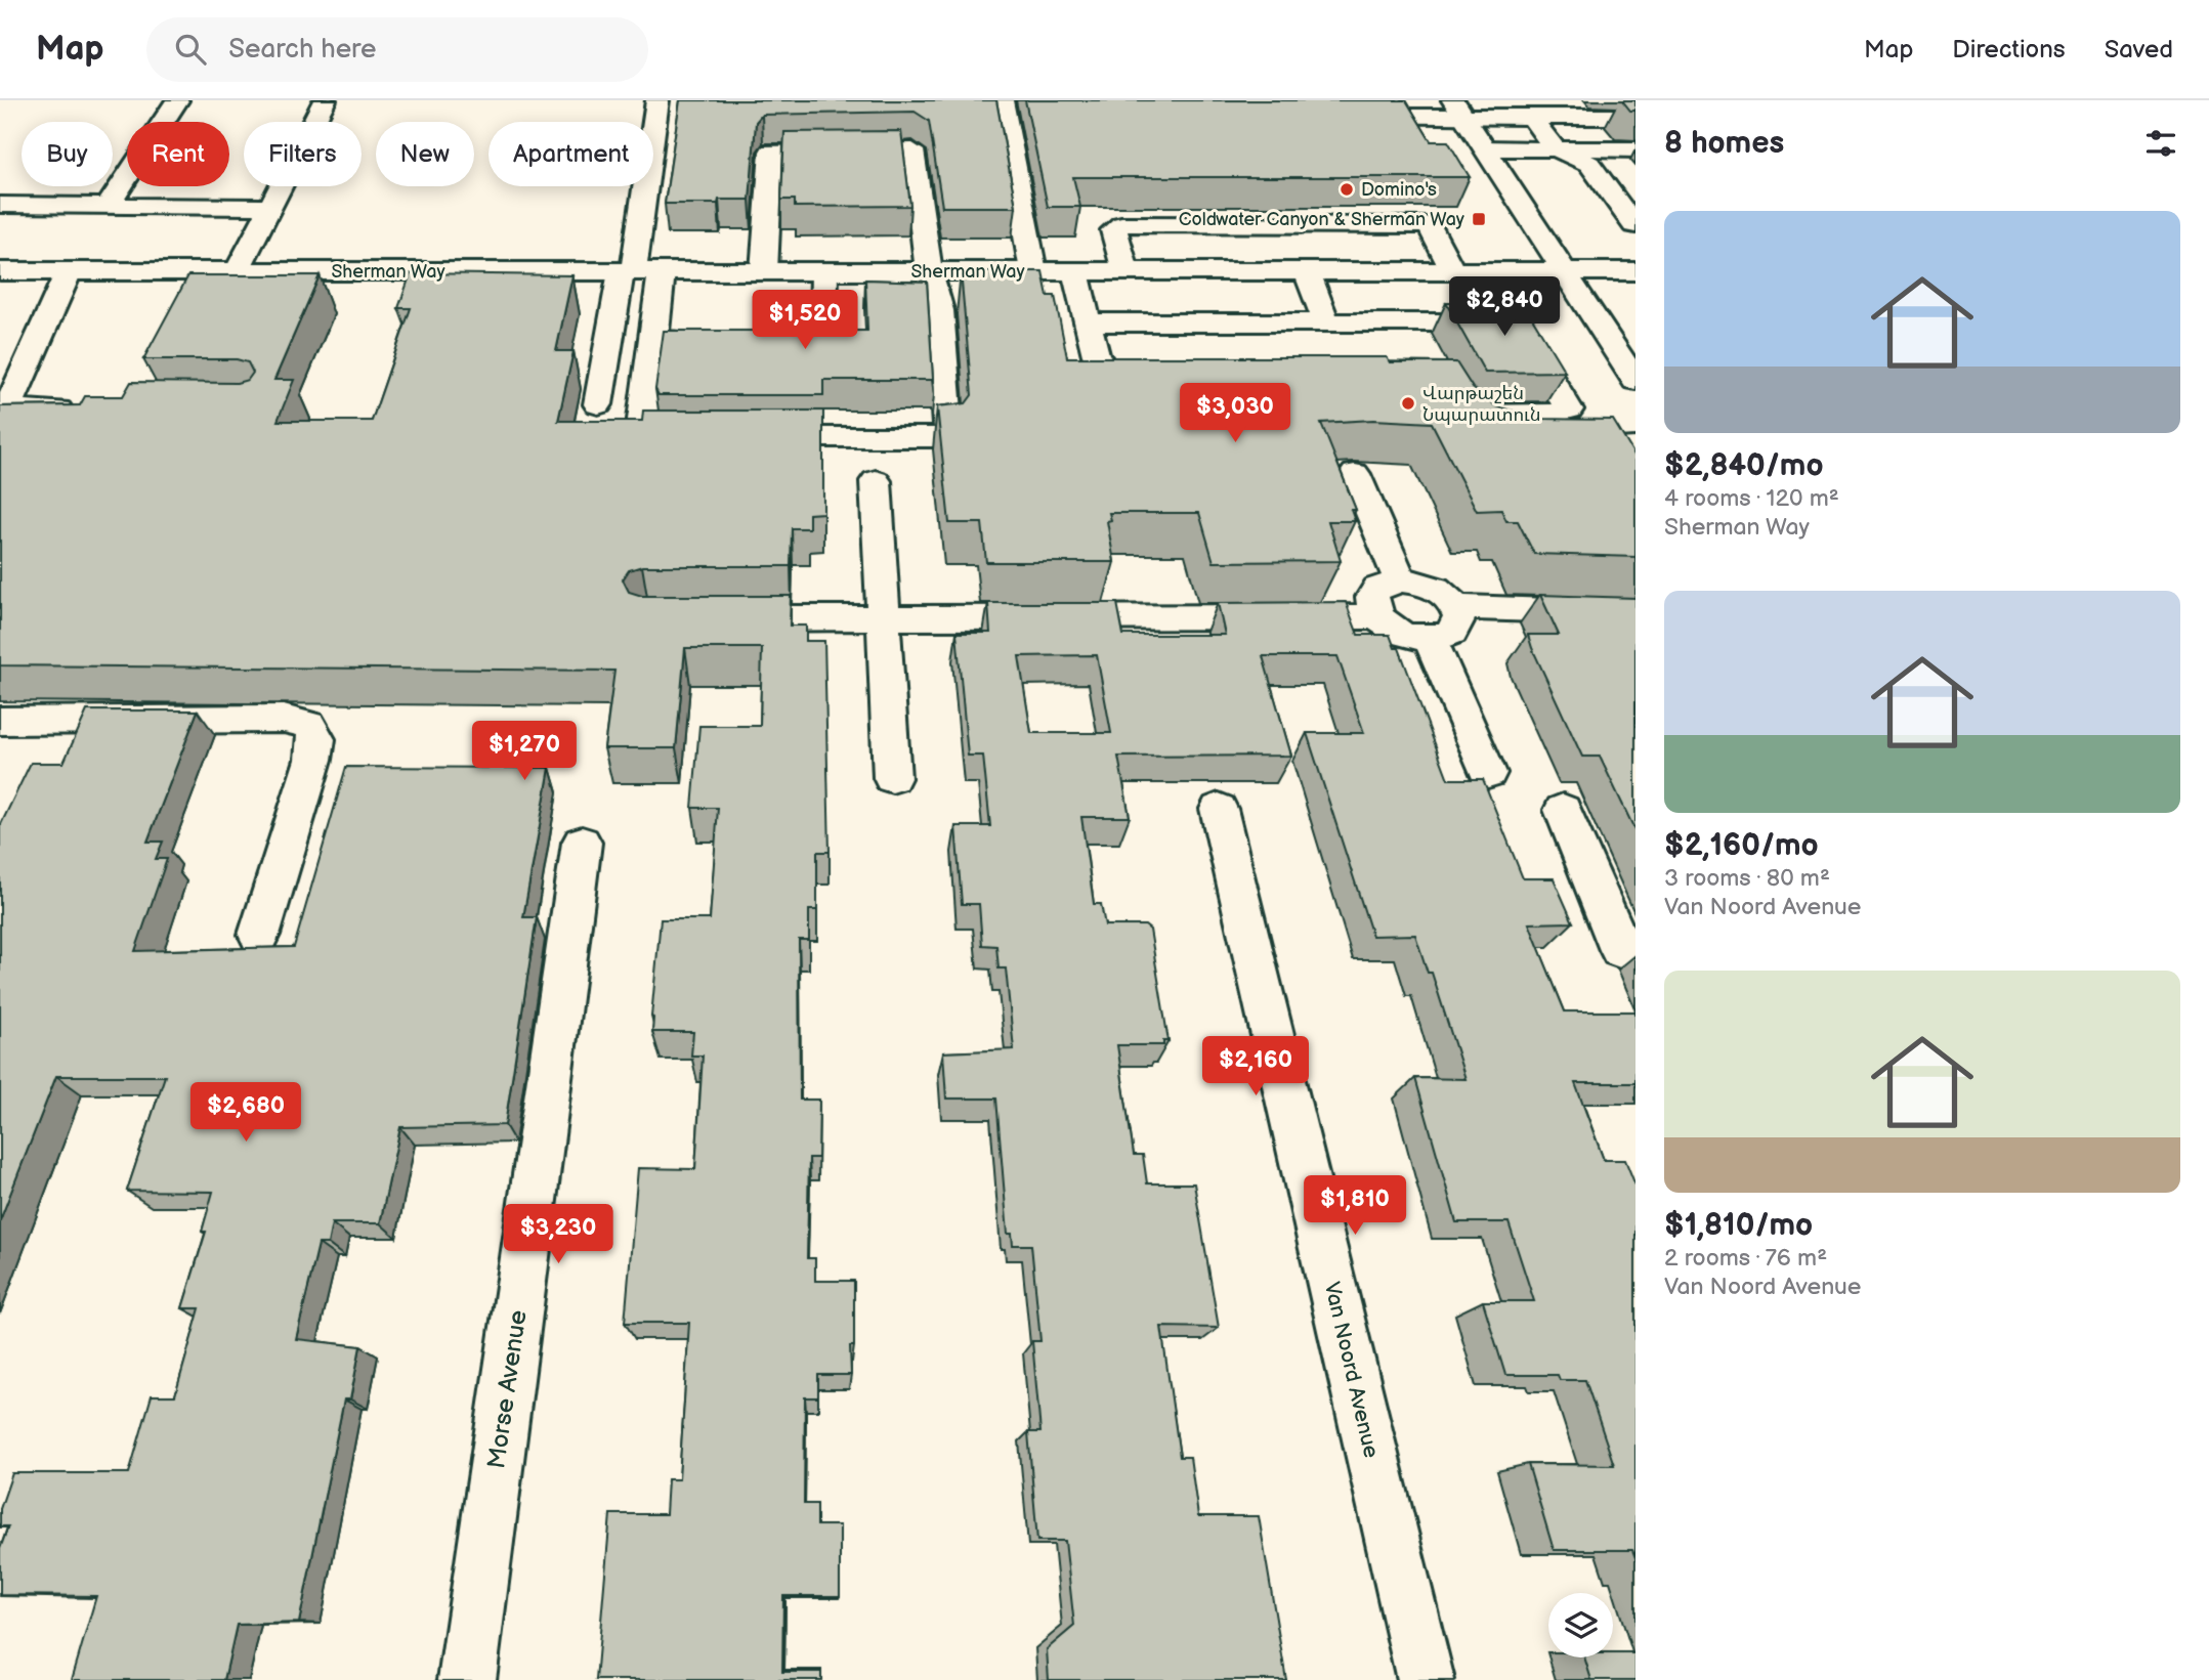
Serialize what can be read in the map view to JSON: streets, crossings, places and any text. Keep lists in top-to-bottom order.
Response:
{
  "streets": {
    "main road": ["Sherman Way", "Van Noord Avenue", "Morse Avenue"]
  },
  "places": {
    "other": ["Domino's", "Վարթաշեն Նպարատուն"],
    "transit": ["Coldwater Canyon & Sherman Way"]
  },
  "page": {
    "header": "Map",
    "search": "Search here",
    "nav": ["Map", "Directions", "Saved"],
    "heading": "8 homes",
    "chip": [
      "Buy",
      "Rent",
      "Filters",
      "New",
      "Apartment"
    ],
    "list": [
      {
        "name": "$2,840/mo",
        "note": "4 rooms · 120 m² · Sherman Way"
      },
      {
        "name": "$2,160/mo",
        "note": "3 rooms · 80 m² · Van Noord Avenue"
      },
      {
        "name": "$1,810/mo",
        "note": "2 rooms · 76 m² · Van Noord Avenue"
      }
    ],
    "price": [
      "$2,840",
      "$1,520",
      "$3,030",
      "$1,270",
      "$2,160",
      "$2,680",
      "$1,810",
      "$3,230"
    ]
  }
}
